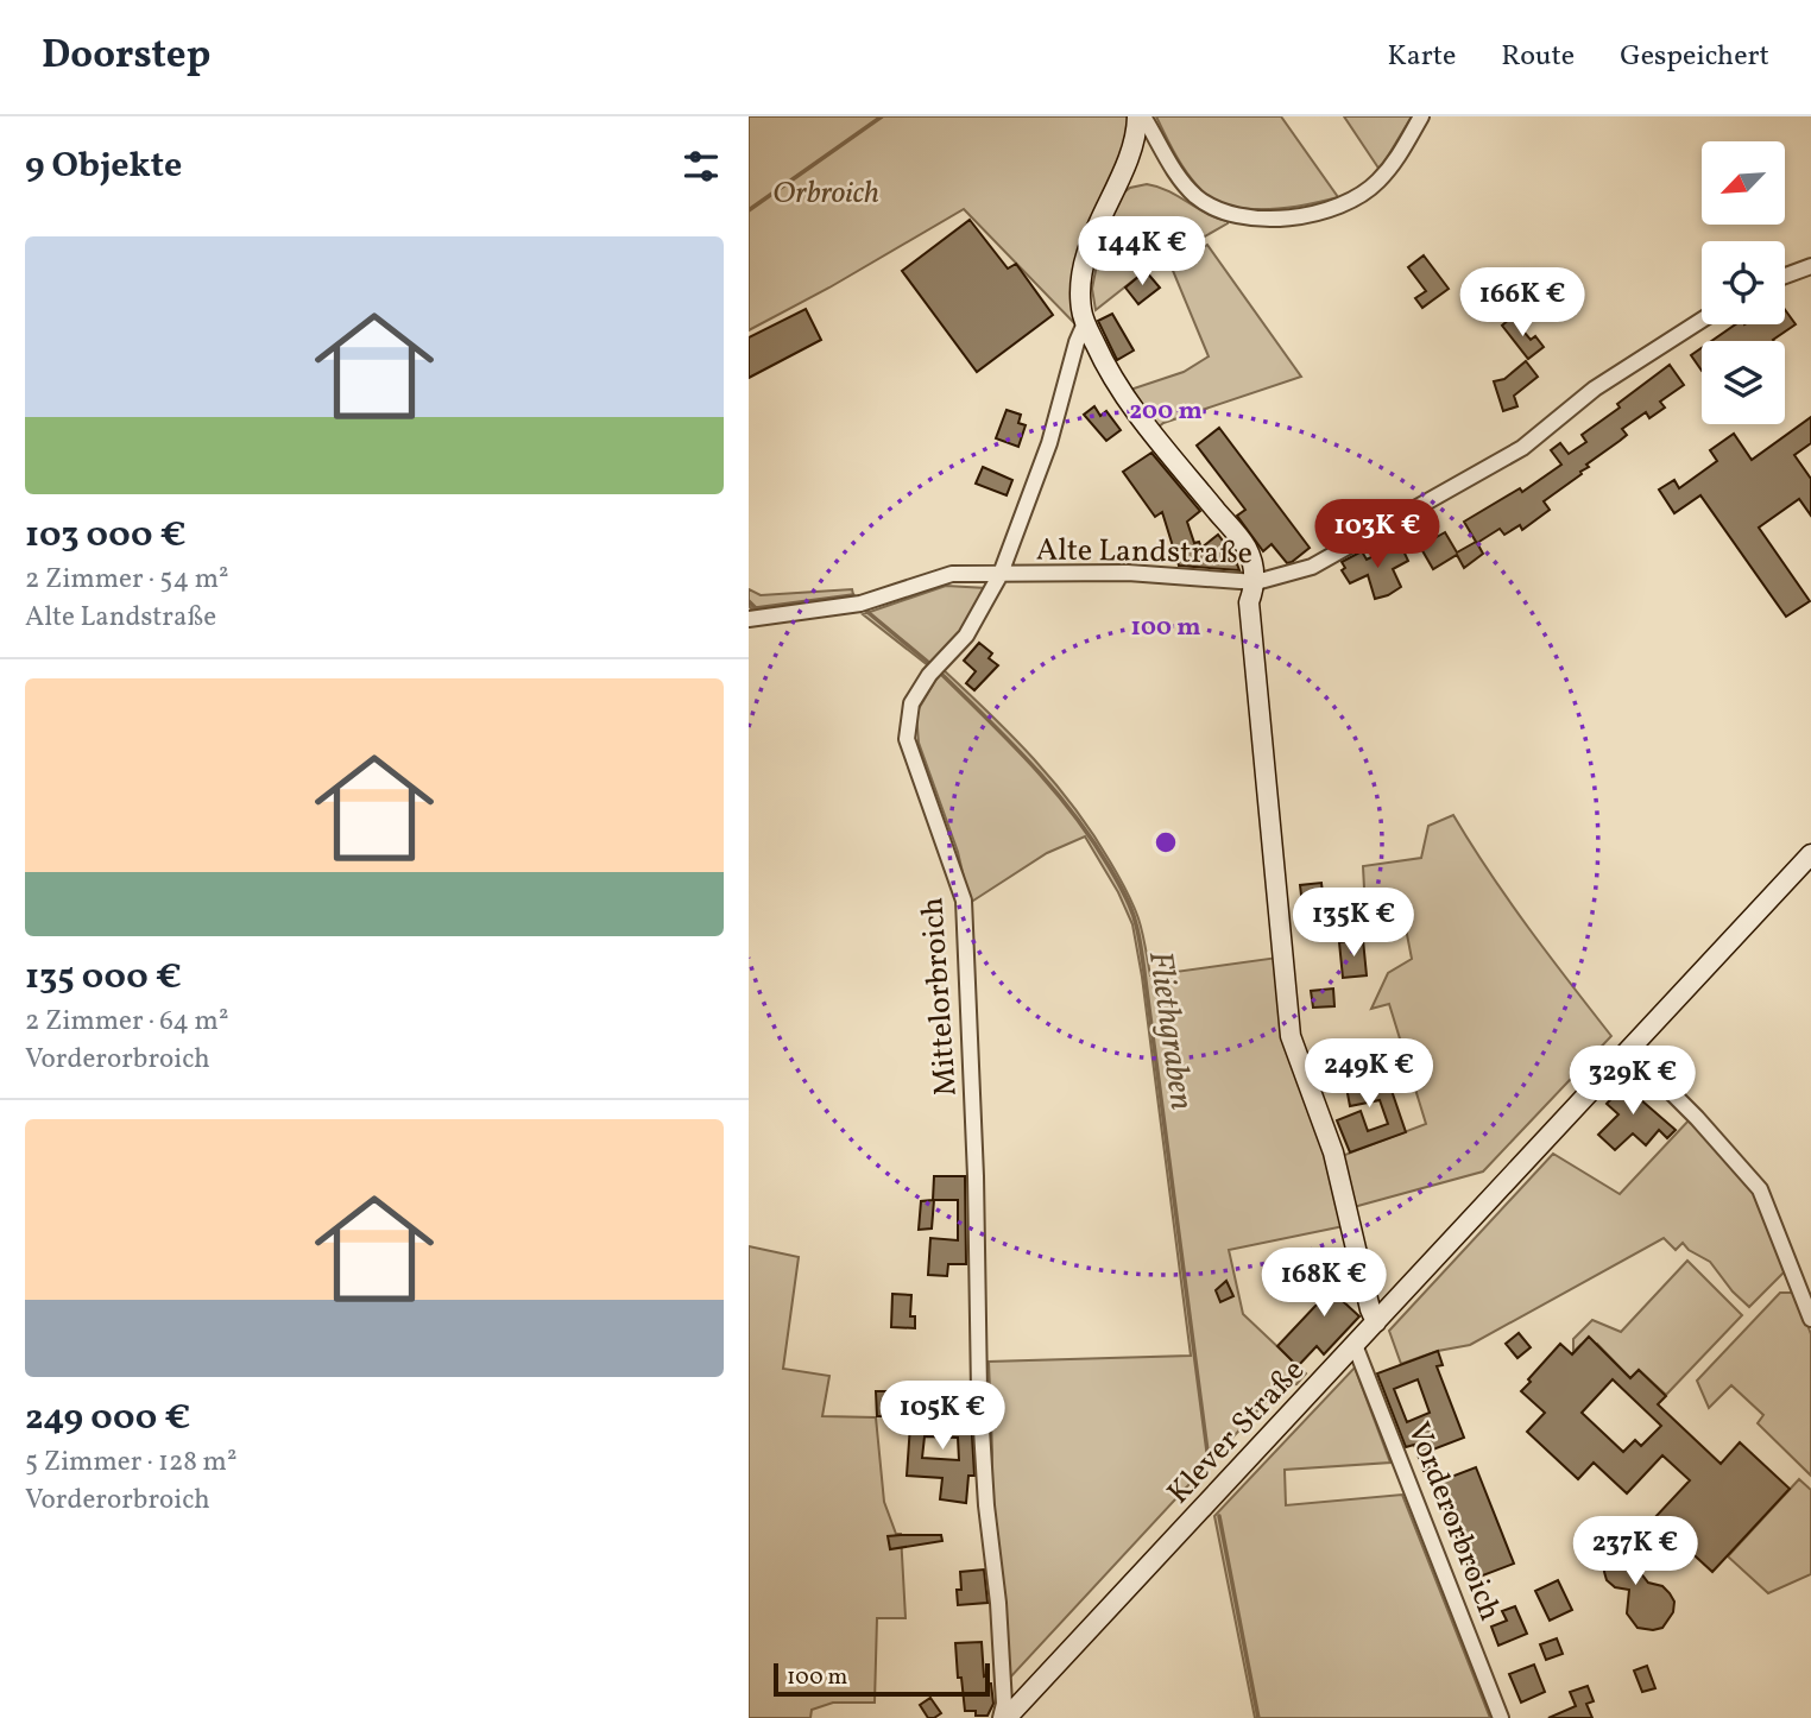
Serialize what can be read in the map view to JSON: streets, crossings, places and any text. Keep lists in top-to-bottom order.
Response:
{
  "streets": {
    "street": [
      "Alte Landstraße",
      "Mittelorbroich",
      "Klever Straße",
      "Vorderorbroich"
    ]
  },
  "crossings": [
    ["Alte Landstraße", "Mittelorbroich"],
    ["Mittelorbroich", "Klever Straße"],
    ["Klever Straße", "Vorderorbroich"]
  ],
  "water": ["Fliethgraben"],
  "parks": ["Orbroich"],
  "scale_bar": "100 m",
  "north": "bottom left",
  "page": {
    "header": "Doorstep",
    "nav": ["Karte", "Route", "Gespeichert"],
    "heading": "9 Objekte",
    "list": [
      {
        "name": "103 000 €",
        "note": "2 Zimmer · 54 m² · Alte Landstraße"
      },
      {
        "name": "135 000 €",
        "note": "2 Zimmer · 64 m² · Vorderorbroich"
      },
      {
        "name": "249 000 €",
        "note": "5 Zimmer · 128 m² · Vorderorbroich"
      }
    ],
    "price": [
      "144K €",
      "166K €",
      "103K €",
      "135K €",
      "249K €",
      "329K €",
      "168K €",
      "105K €",
      "237K €"
    ],
    "scale": "100 m"
  },
  "rings": ["200 m", "100 m"]
}
